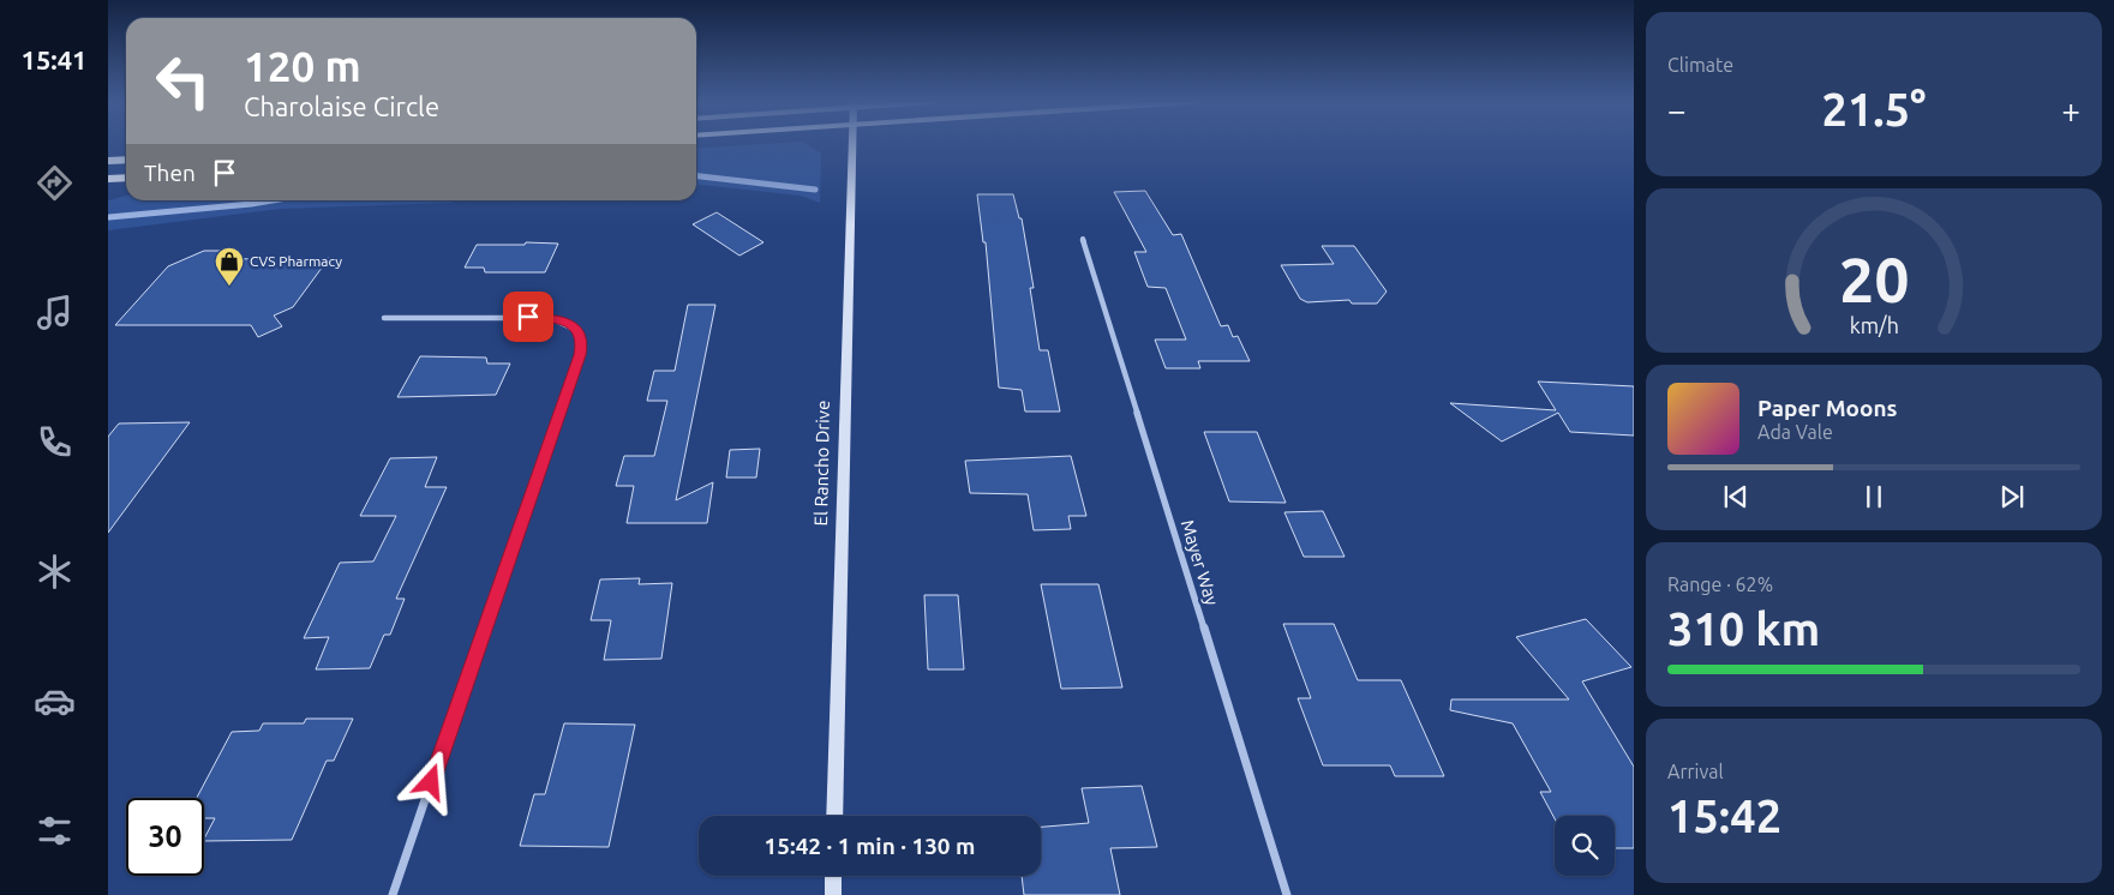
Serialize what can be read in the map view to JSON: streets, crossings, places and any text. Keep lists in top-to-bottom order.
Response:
{
  "streets": {
    "main road": ["El Rancho Drive"],
    "street": ["Mayer Way"]
  },
  "places": {
    "shop": ["CVS Pharmacy"]
  },
  "page": {
    "tabs": "15:41",
    "tile": [
      "Climate",
      ["Range · 62%", "310 km"],
      ["Arrival", "15:42"]
    ],
    "turn": ["120 m", "Charolaise Circle"],
    "heat": ["−", "21.5°", "+"],
    "then": "Then",
    "song": ["Paper Moons", "Ada Vale"],
    "limit": "30",
    "trip": "15:42 · 1 min · 130 m",
    "gauge": ["20", "km/h"]
  }
}
